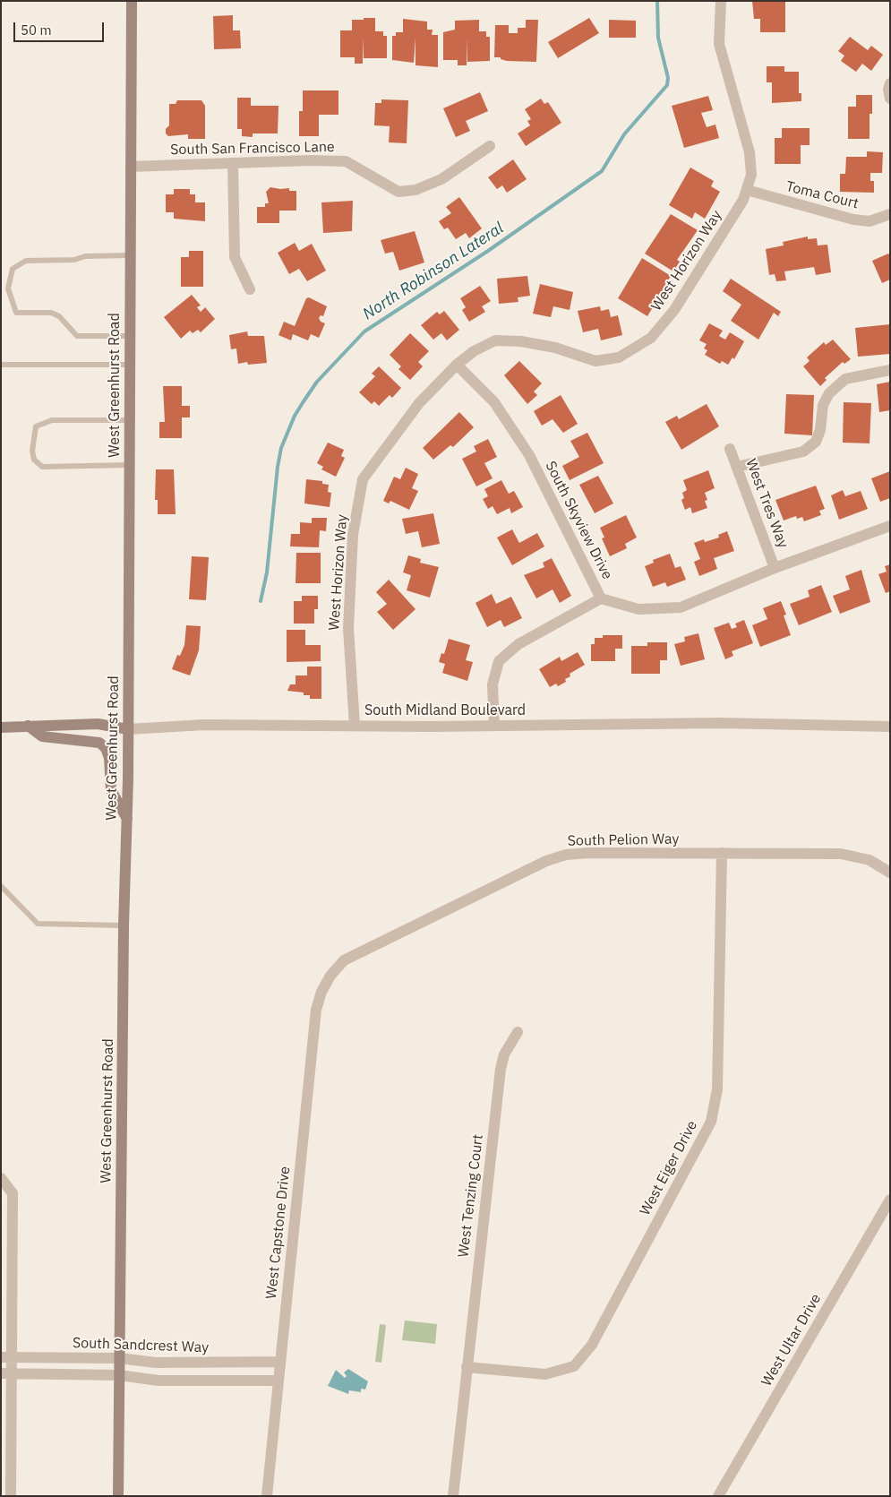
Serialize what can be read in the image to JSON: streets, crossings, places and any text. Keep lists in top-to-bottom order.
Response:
{
  "streets": {
    "main road": ["West Greenhurst Road", "South Midland Boulevard"],
    "street": [
      "South San Francisco Lane",
      "Toma Court",
      "West Horizon Way",
      "West Tres Way",
      "South Skyview Drive",
      "South Pelion Way",
      "West Eiger Drive",
      "West Tenzing Court",
      "West Capstone Drive",
      "West Ultar Drive",
      "South Sandcrest Way"
    ]
  },
  "crossings": [
    ["South San Francisco Lane", "West Greenhurst Road"],
    ["Toma Court", "West Horizon Way"],
    ["West Horizon Way", "South Skyview Drive"],
    ["West Horizon Way", "South Midland Boulevard"],
    ["West Greenhurst Road", "South Midland Boulevard"],
    ["West Greenhurst Road", "South Sandcrest Way"],
    ["West Tres Way", "South Skyview Drive"],
    ["South Pelion Way", "West Eiger Drive"],
    ["South Pelion Way", "West Capstone Drive"],
    ["West Eiger Drive", "West Tenzing Court"],
    ["West Capstone Drive", "South Sandcrest Way"]
  ],
  "water": ["North Robinson Lateral"],
  "scale_bar": "50 m"
}
